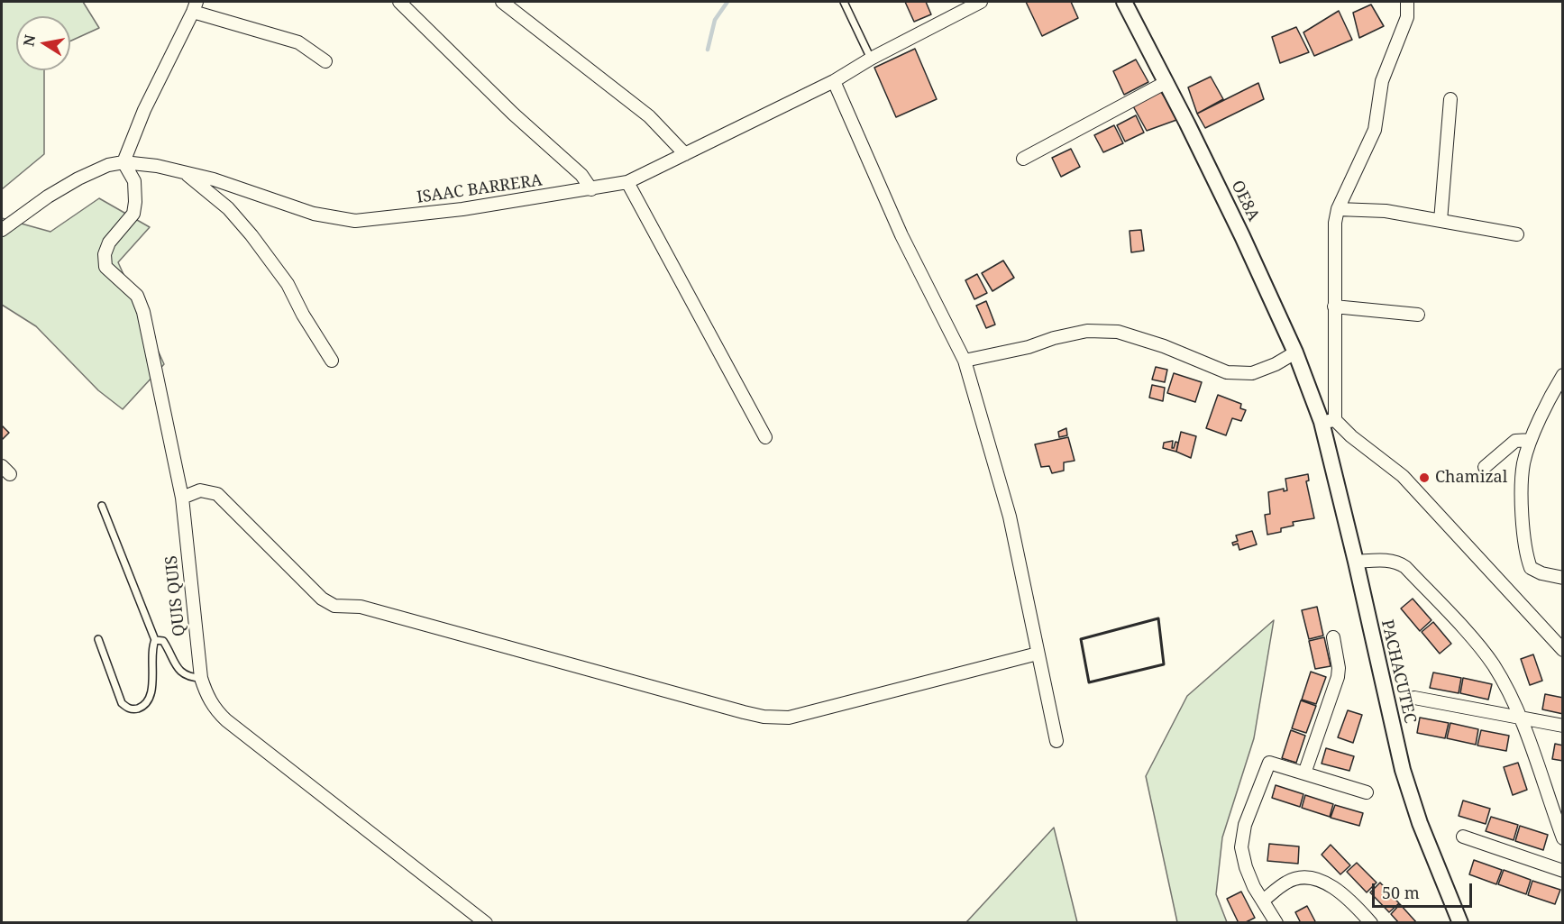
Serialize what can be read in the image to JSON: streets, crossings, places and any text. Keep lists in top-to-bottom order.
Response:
{
  "streets": {
    "street": [
      "ISAAC BARRERA",
      "OE8A",
      "QUIS QUIS",
      "PACHACUTEC"
    ]
  },
  "crossings": [
    ["ISAAC BARRERA", "QUIS QUIS"],
    ["OE8A", "PACHACUTEC"]
  ],
  "places": ["Chamizal"],
  "scale_bar": "50 m",
  "north": "left"
}
